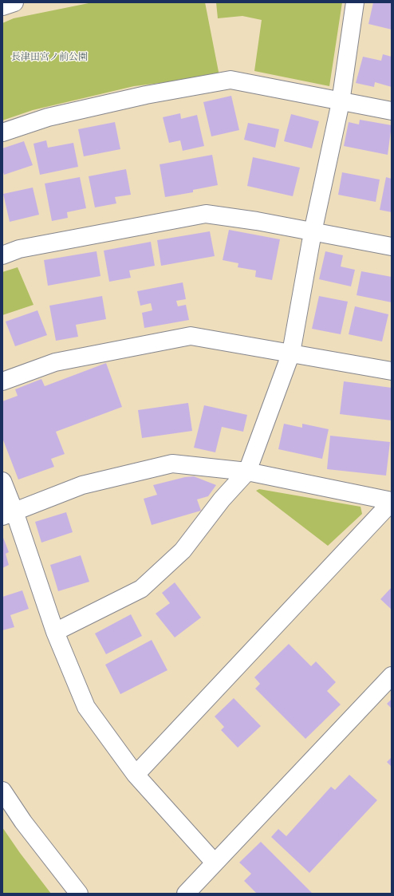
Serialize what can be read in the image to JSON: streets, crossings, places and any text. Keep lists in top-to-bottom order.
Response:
{
  "parks": ["長津田宮ノ前公園"]
}
